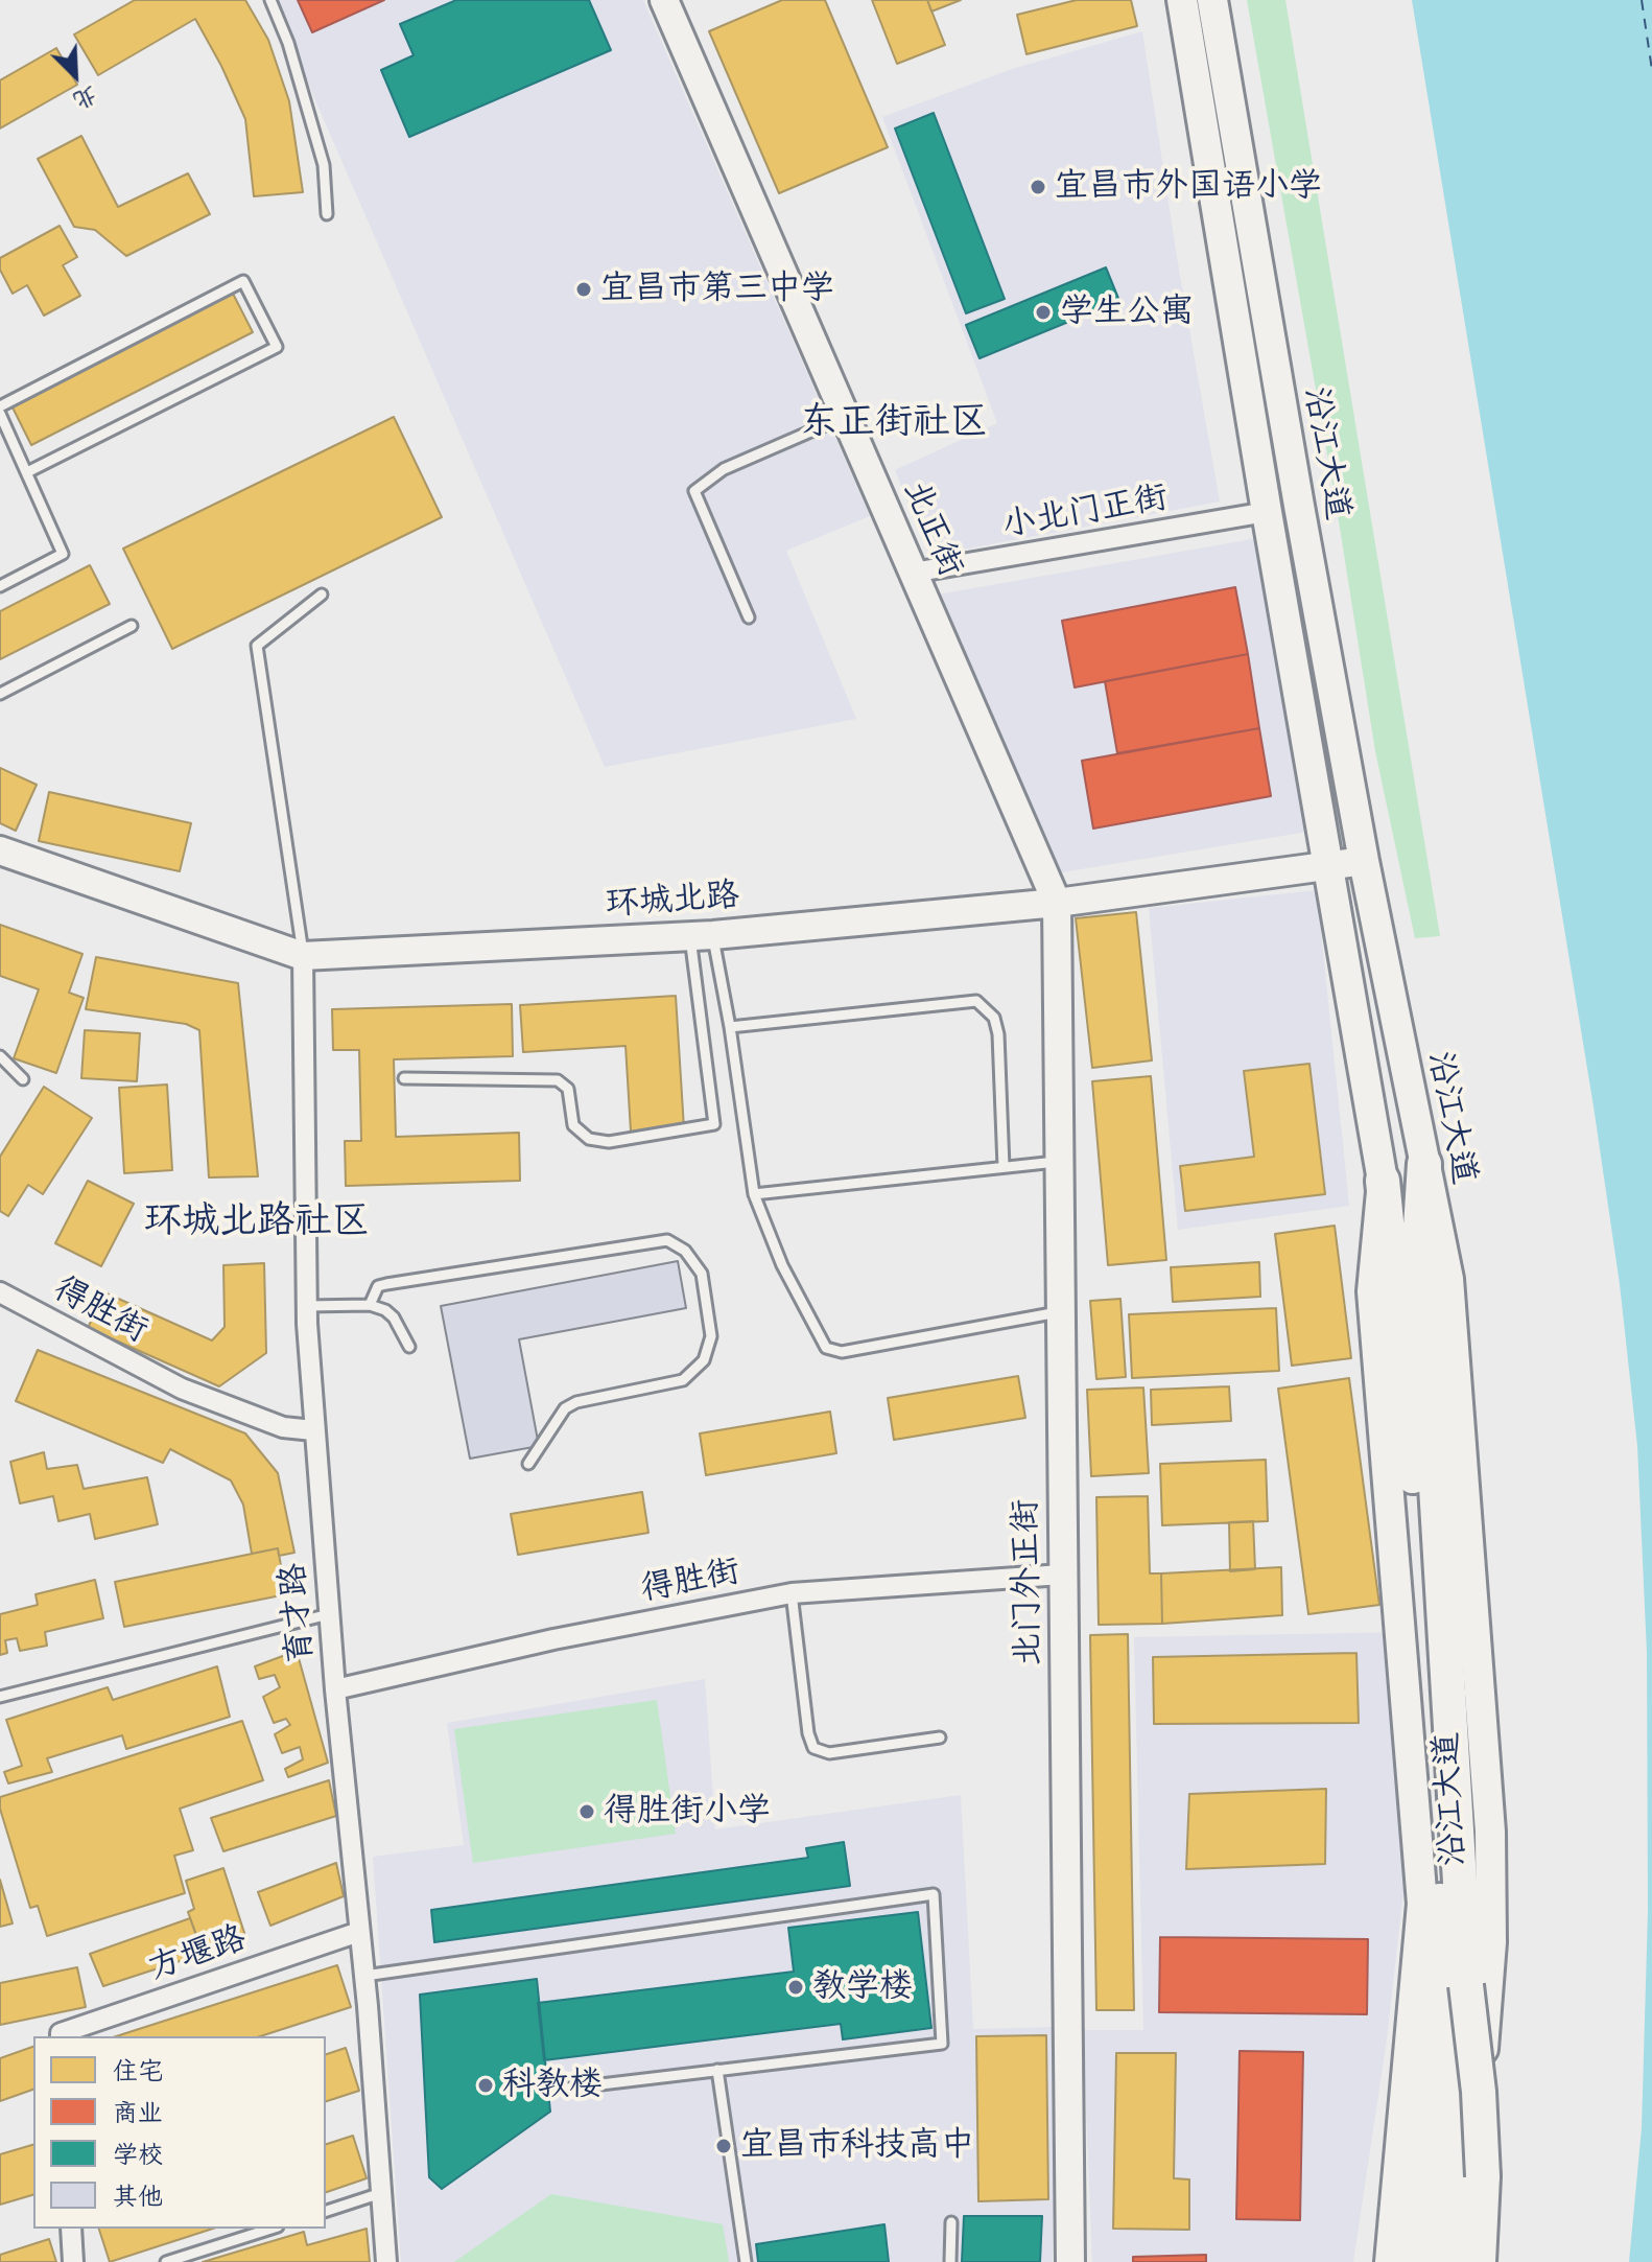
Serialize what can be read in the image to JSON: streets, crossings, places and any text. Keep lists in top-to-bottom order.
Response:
{
  "streets": {
    "main road": ["沿江大道"],
    "street": [
      "小北门正街",
      "北正街",
      "环城北路",
      "得胜街",
      "北门外正街",
      "育才路",
      "方堰路"
    ]
  },
  "crossings": [
    ["沿江大道", "小北门正街"],
    ["沿江大道", "环城北路"],
    ["小北门正街", "北正街"],
    ["北正街", "环城北路"],
    ["北正街", "北门外正街"],
    ["环城北路", "北门外正街"],
    ["环城北路", "育才路"],
    ["得胜街", "北门外正街"],
    ["得胜街", "育才路"],
    ["育才路", "方堰路"]
  ],
  "districts": ["东正街社区", "环城北路社区"],
  "places": [
    "宜昌市外国语小学",
    "宜昌市第三中学",
    "学生公寓",
    "得胜街小学",
    "教学楼",
    "科教楼",
    "宜昌市科技高中"
  ],
  "legend": [
    "住宅",
    "商业",
    "学校",
    "其他"
  ],
  "north": "bottom right"
}
